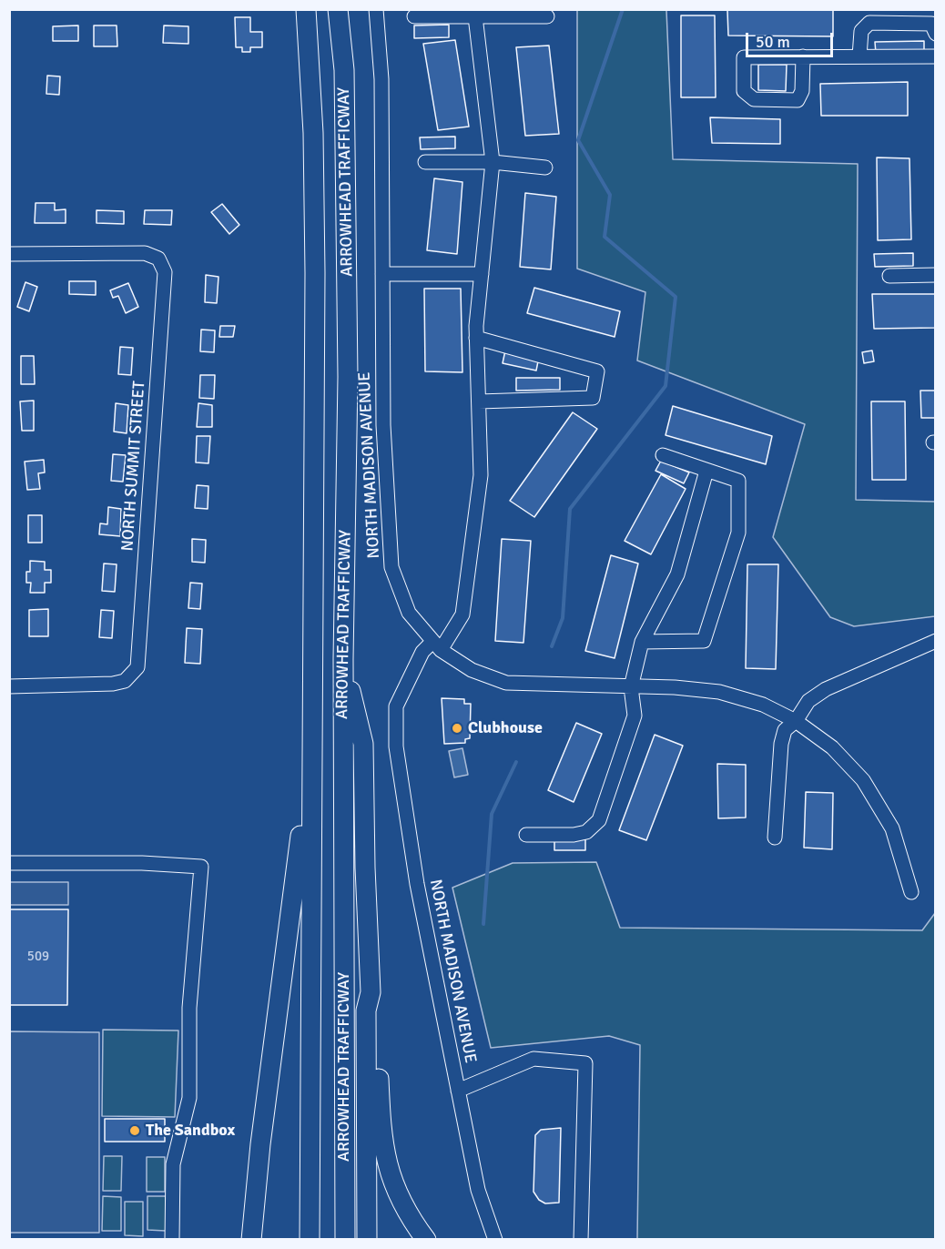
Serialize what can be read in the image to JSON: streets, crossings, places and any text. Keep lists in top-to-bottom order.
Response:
{
  "streets": {
    "highway": ["ARROWHEAD TRAFFICWAY"],
    "street": ["NORTH MADISON AVENUE", "NORTH SUMMIT STREET"]
  },
  "places": ["Clubhouse", "The Sandbox"],
  "house_numbers": ["509"],
  "scale_bar": "50 m"
}
